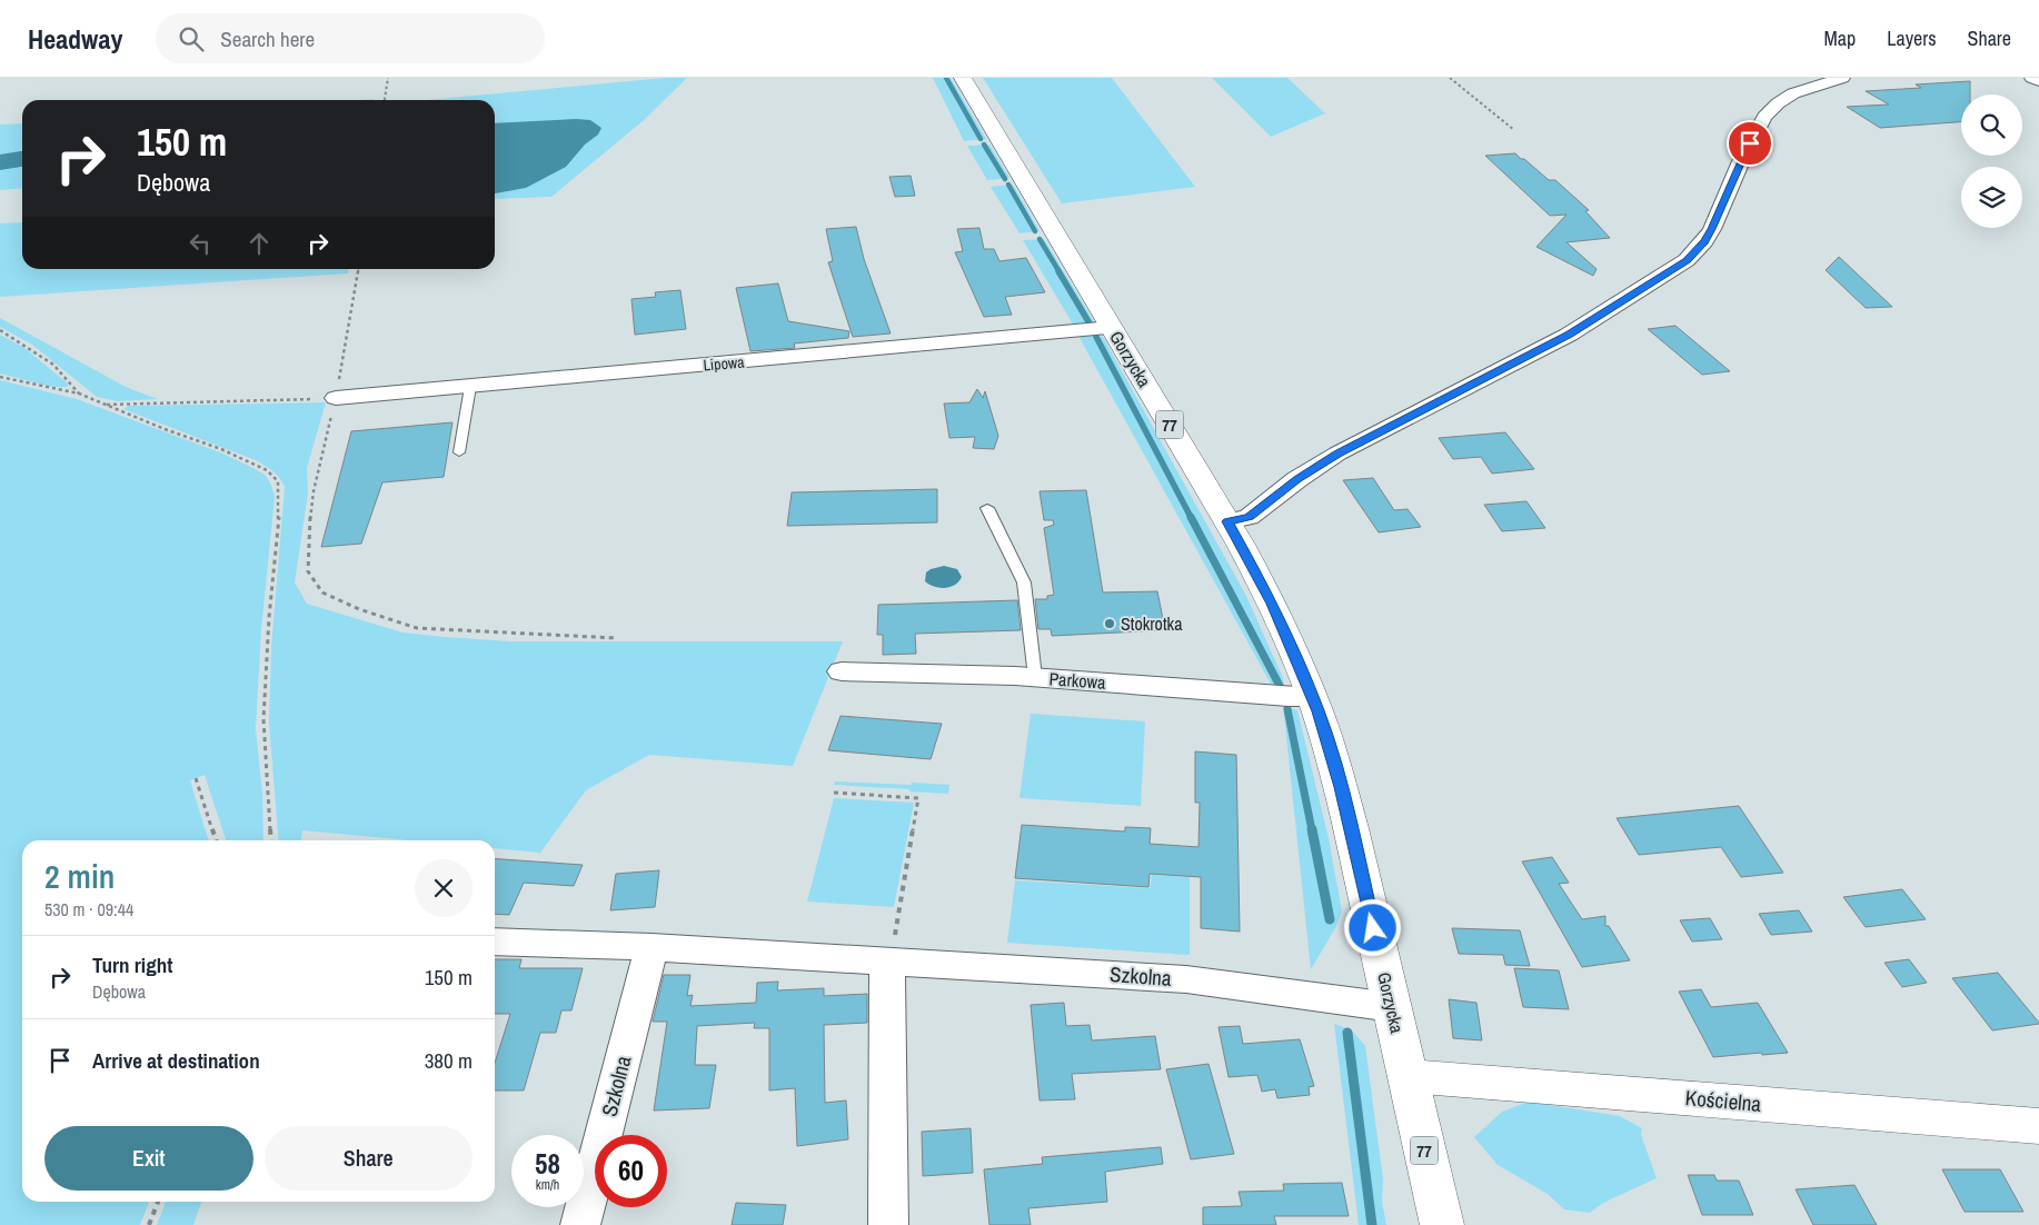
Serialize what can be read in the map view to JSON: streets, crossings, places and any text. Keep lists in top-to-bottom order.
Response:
{
  "streets": {
    "main road": ["Gorzycka", "77", "Kościelna"],
    "street": ["Lipowa", "Parkowa", "Szkolna"]
  },
  "crossings": [
    ["Gorzycka", "Lipowa"],
    ["Gorzycka", "Parkowa"],
    ["Gorzycka", "Szkolna"],
    ["Gorzycka", "Kościelna"]
  ],
  "places": ["Stokrotka"],
  "page": {
    "header": "Headway",
    "search": "Search here",
    "nav": ["Map", "Layers", "Share"],
    "turn": ["150 m", "Dębowa"],
    "heading": ["2 min", "530 m · 09:44"],
    "list": [
      {
        "name": "Turn right",
        "note": "Dębowa",
        "value": "150 m"
      },
      {
        "name": "Arrive at destination",
        "value": "380 m"
      }
    ],
    "buttons": ["Exit", "Share"],
    "speed": "58 km/h",
    "limit": "60"
  }
}
